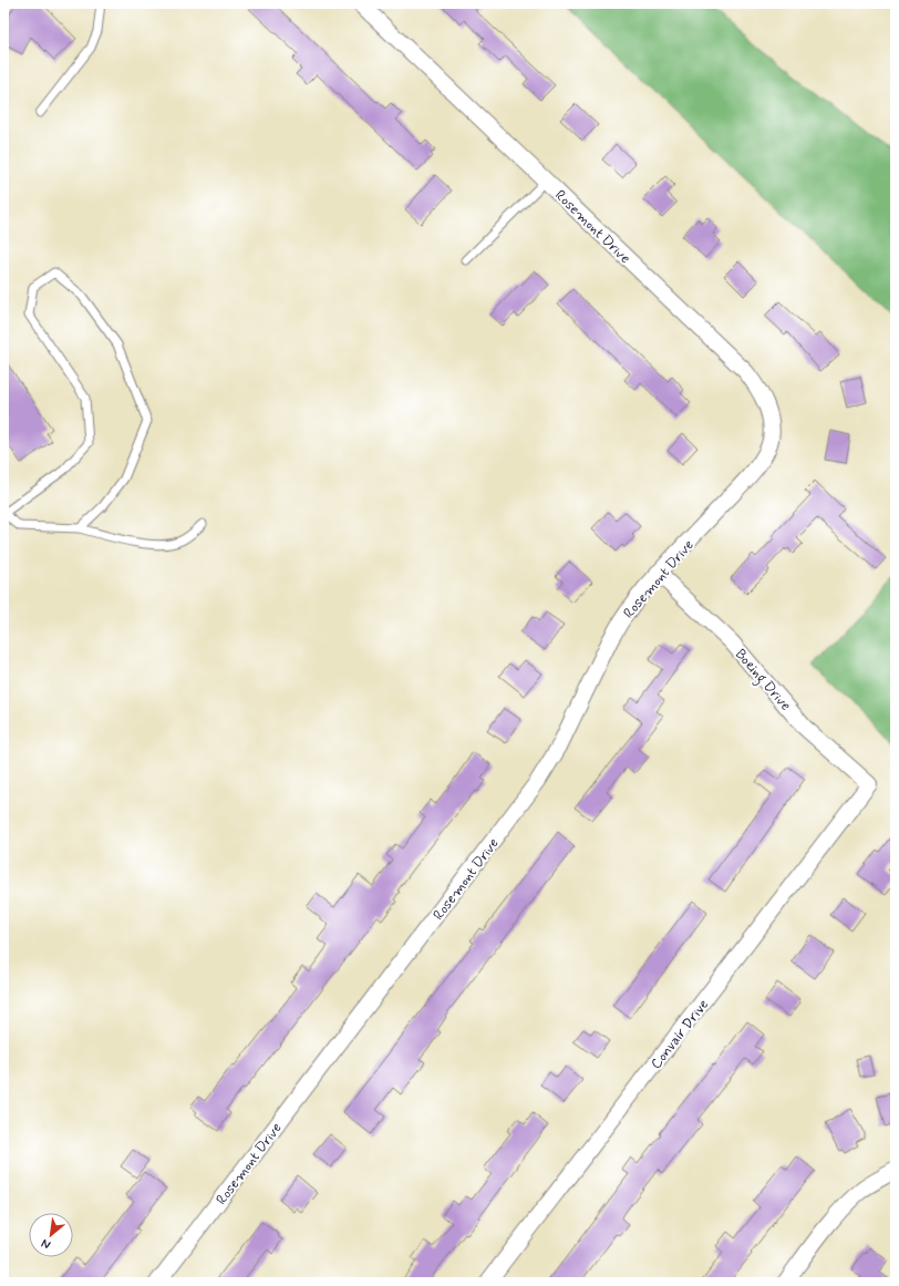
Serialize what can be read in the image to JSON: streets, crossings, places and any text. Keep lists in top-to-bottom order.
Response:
{
  "streets": {
    "street": ["Rosemont Drive", "Boeing Drive", "Convair Drive"]
  },
  "crossings": [
    ["Rosemont Drive", "Boeing Drive"],
    ["Boeing Drive", "Convair Drive"]
  ],
  "north": "bottom left"
}
